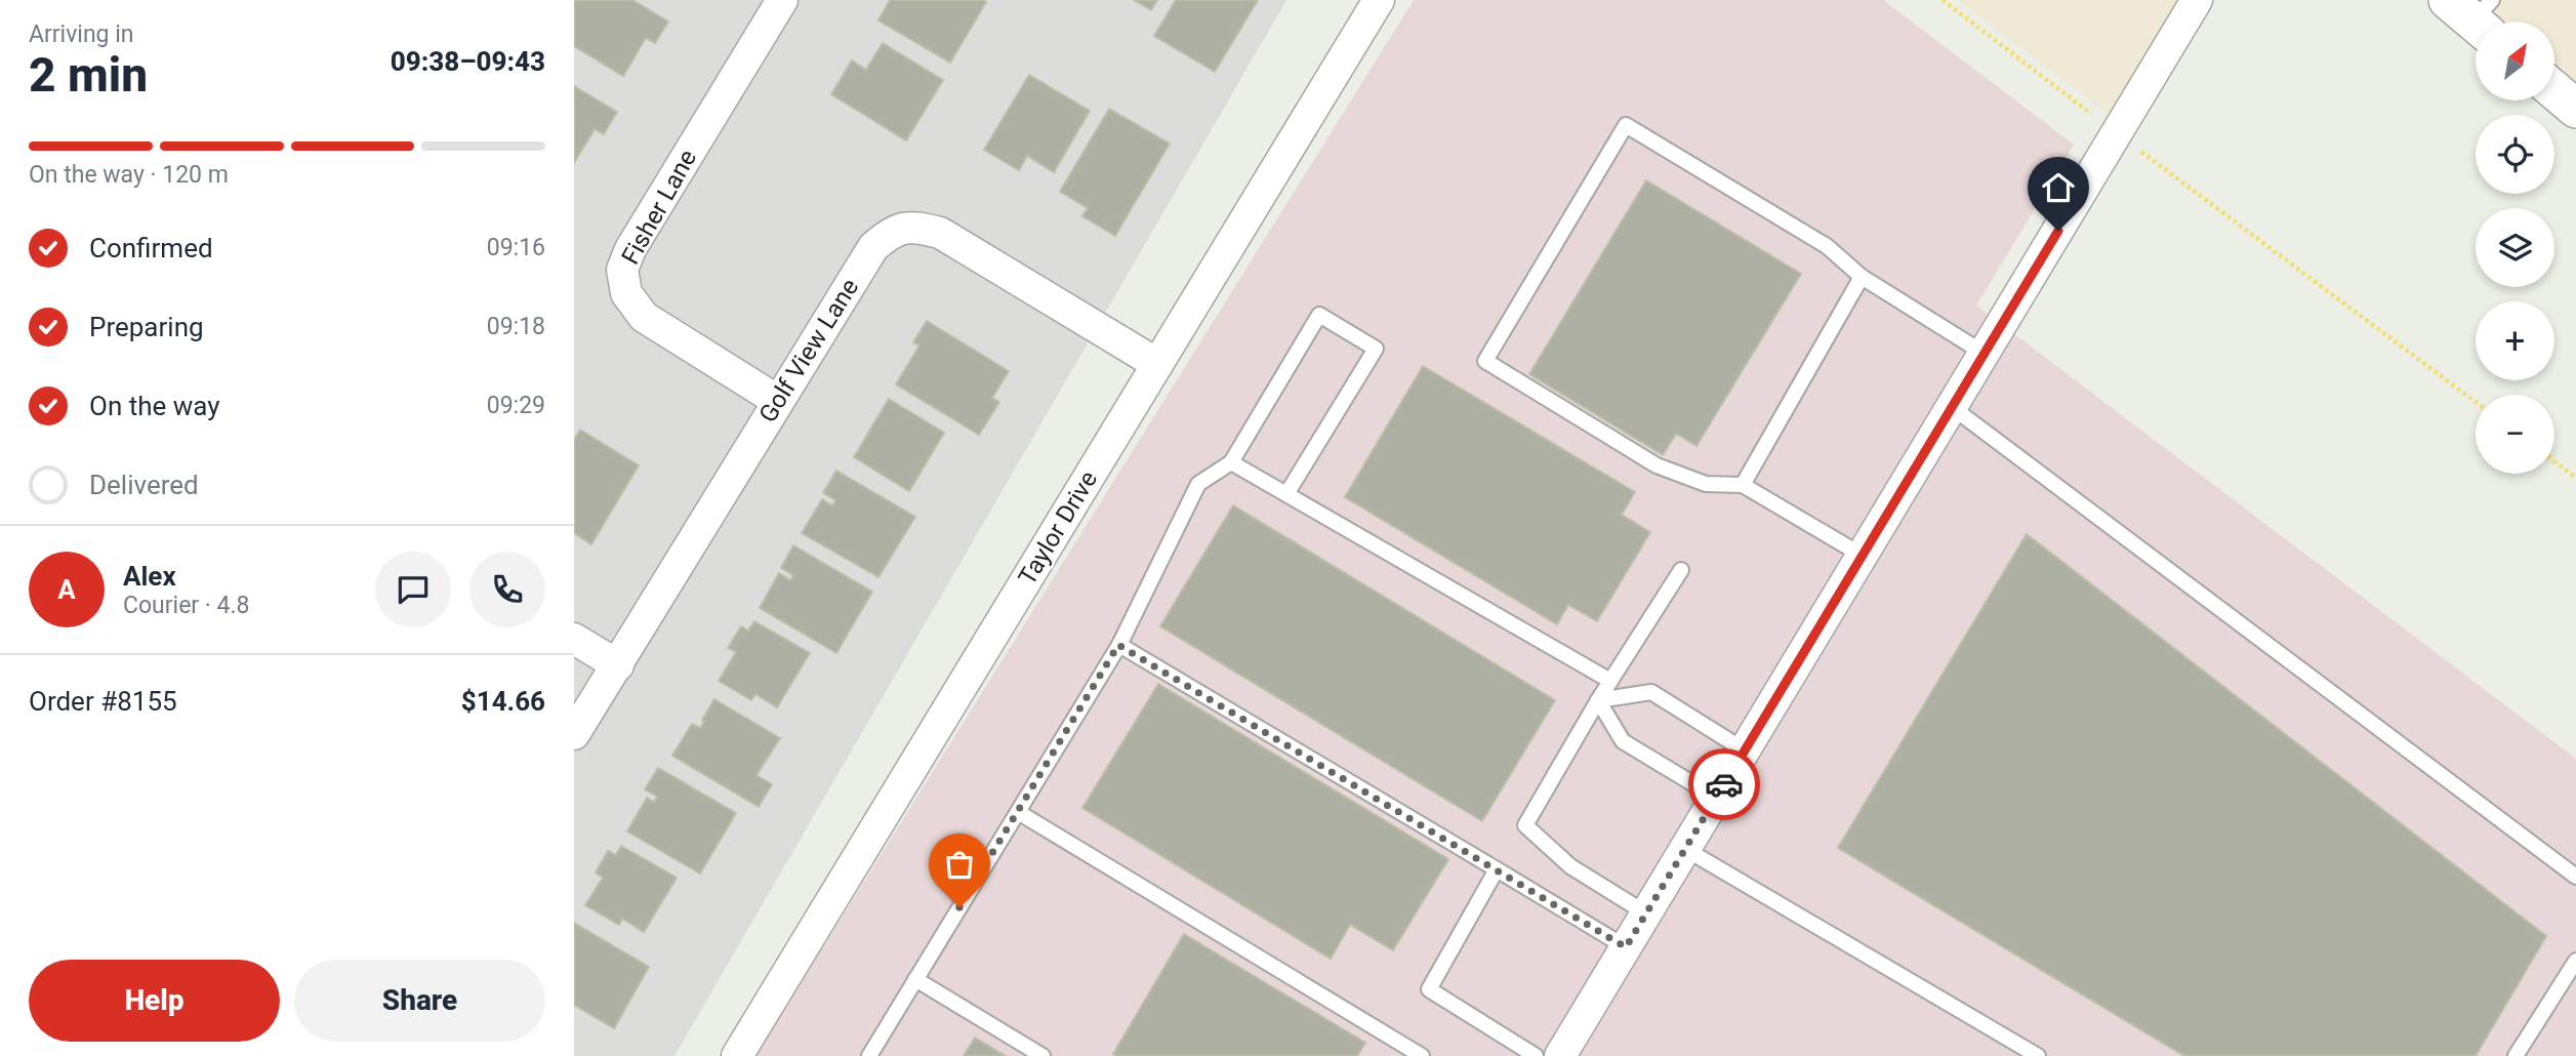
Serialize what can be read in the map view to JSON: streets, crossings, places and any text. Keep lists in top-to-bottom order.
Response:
{
  "streets": {
    "street": ["Fisher Lane", "Golf View Lane", "Taylor Drive"]
  },
  "crossings": [
    ["Fisher Lane", "Golf View Lane"],
    ["Golf View Lane", "Taylor Drive"]
  ],
  "north": "top right",
  "page": {
    "heading": ["2 min", "Arriving in", "09:38–09:43"],
    "panel": [
      "Alex",
      "Courier · 4.8",
      "Order #8155",
      "$14.66"
    ],
    "map_buttons": ["+", "−"],
    "bar": "On the way · 120 m",
    "list": [
      ["Confirmed", "09:16"],
      ["Preparing", "09:18"],
      ["On the way", "09:29"],
      "Delivered"
    ],
    "round": "A",
    "buttons": ["Help", "Share"]
  }
}
